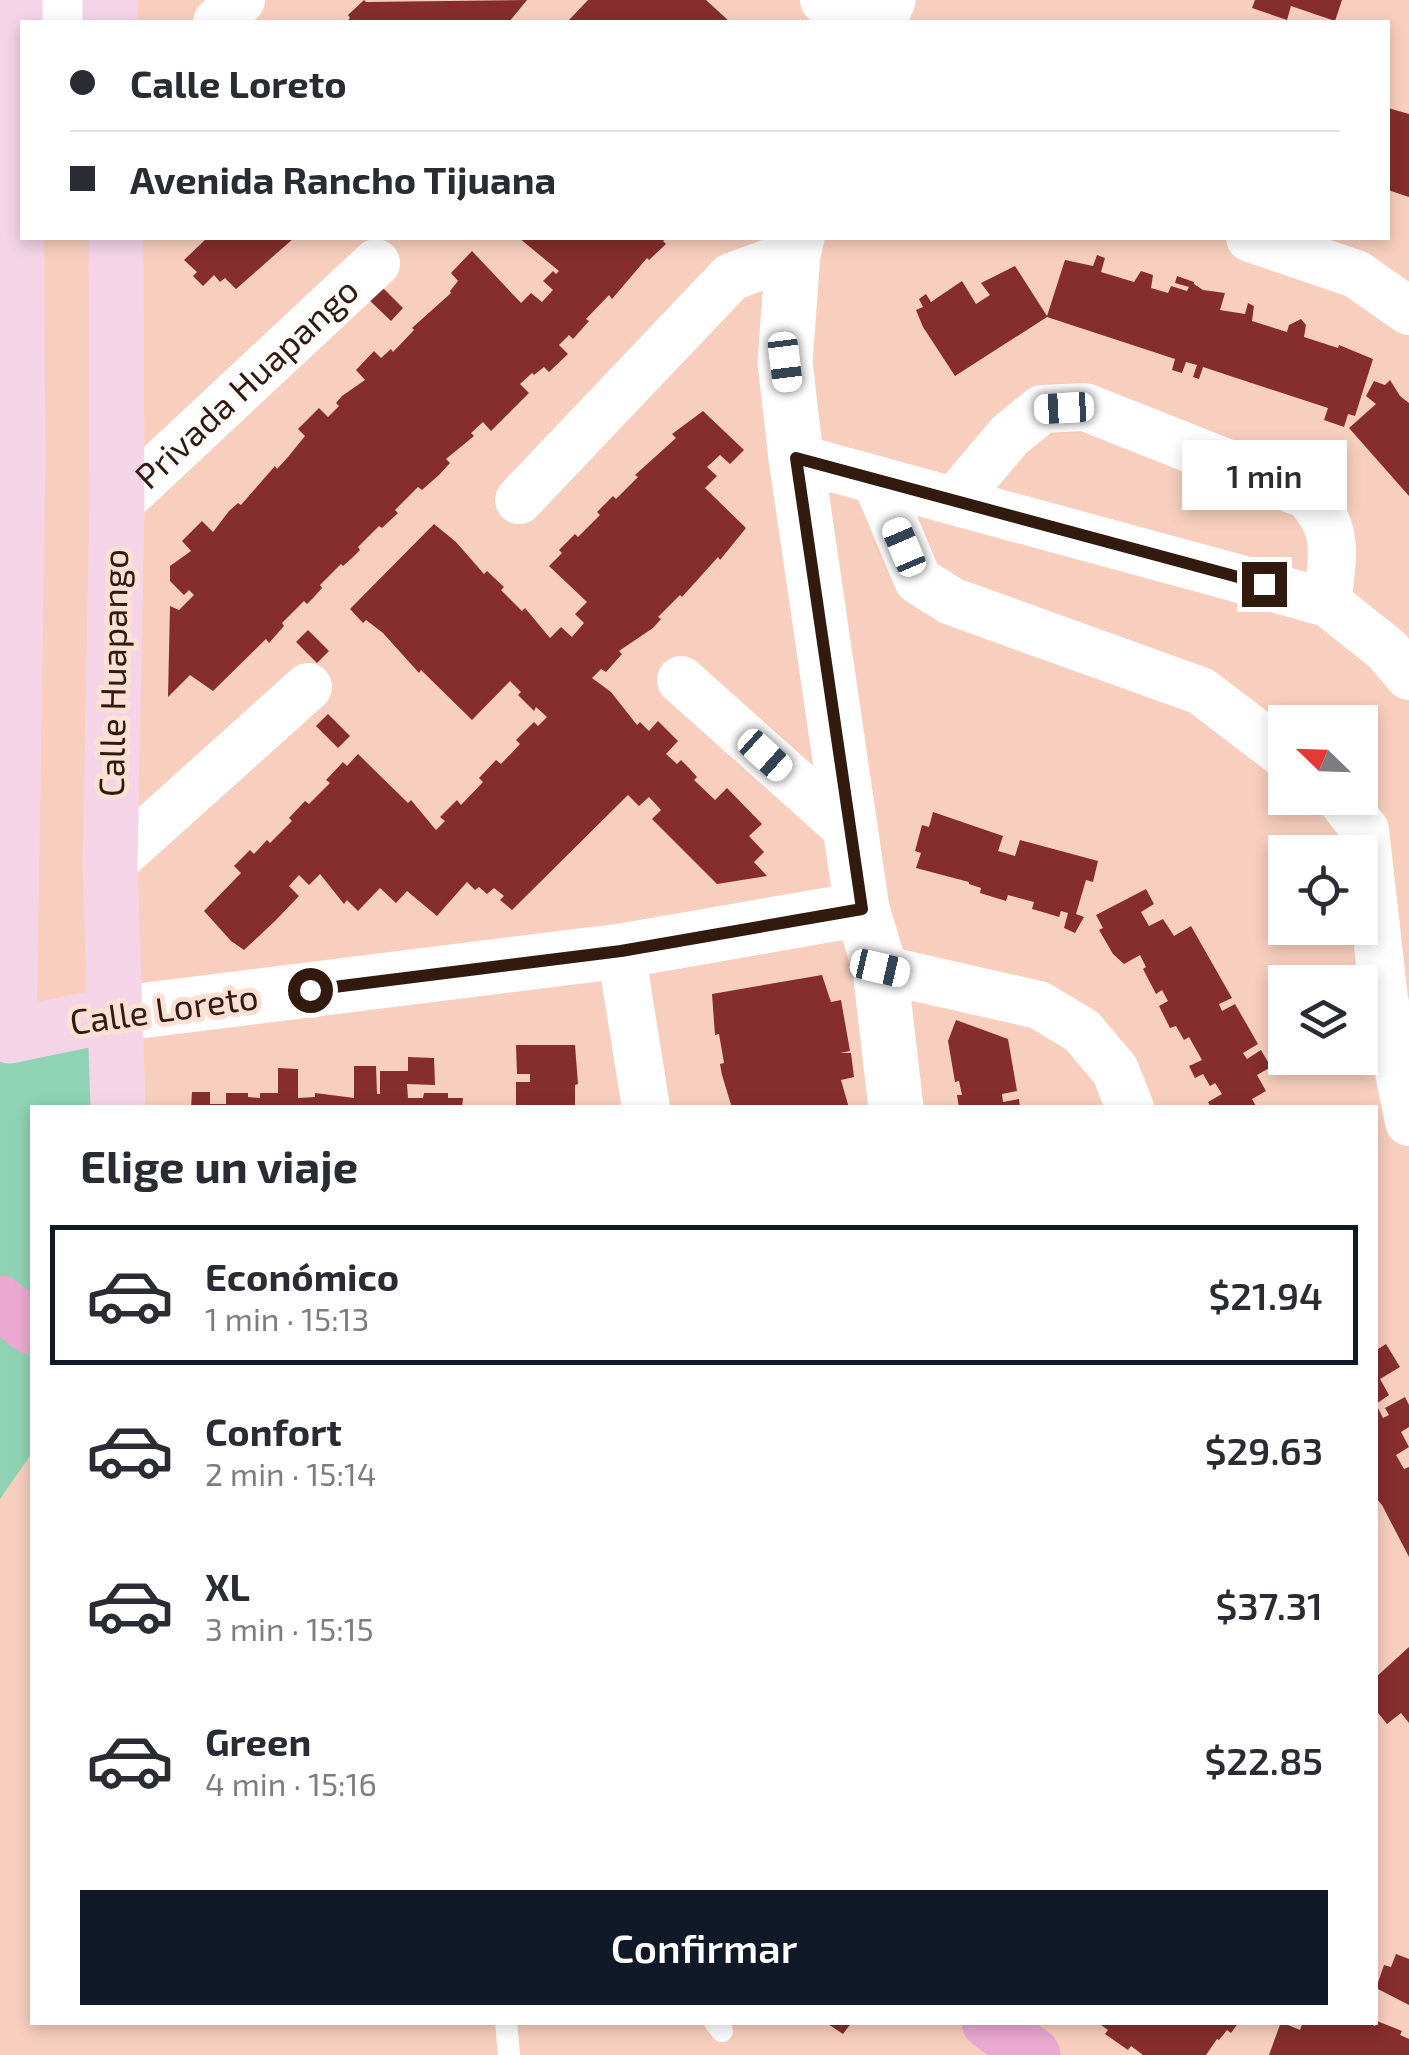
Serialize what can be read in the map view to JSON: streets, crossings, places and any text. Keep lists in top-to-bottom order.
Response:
{
  "streets": {
    "main road": ["Calle Huapango", "Calle Loreto"],
    "street": ["Privada Huapango"]
  },
  "crossings": [
    ["Privada Huapango", "Calle Huapango"],
    ["Calle Huapango", "Calle Loreto"]
  ],
  "north": "top left",
  "page": {
    "banner": ["Calle Loreto", "Avenida Rancho Tijuana"],
    "bubble": "1 min",
    "heading": "Elige un viaje",
    "list": [
      {
        "name": "Económico",
        "note": "1 min · 15:13",
        "value": "$21.94"
      },
      {
        "name": "Confort",
        "note": "2 min · 15:14",
        "value": "$29.63"
      },
      {
        "name": "XL",
        "note": "3 min · 15:15",
        "value": "$37.31"
      },
      {
        "name": "Green",
        "note": "4 min · 15:16",
        "value": "$22.85"
      }
    ],
    "buttons": "Confirmar"
  }
}
